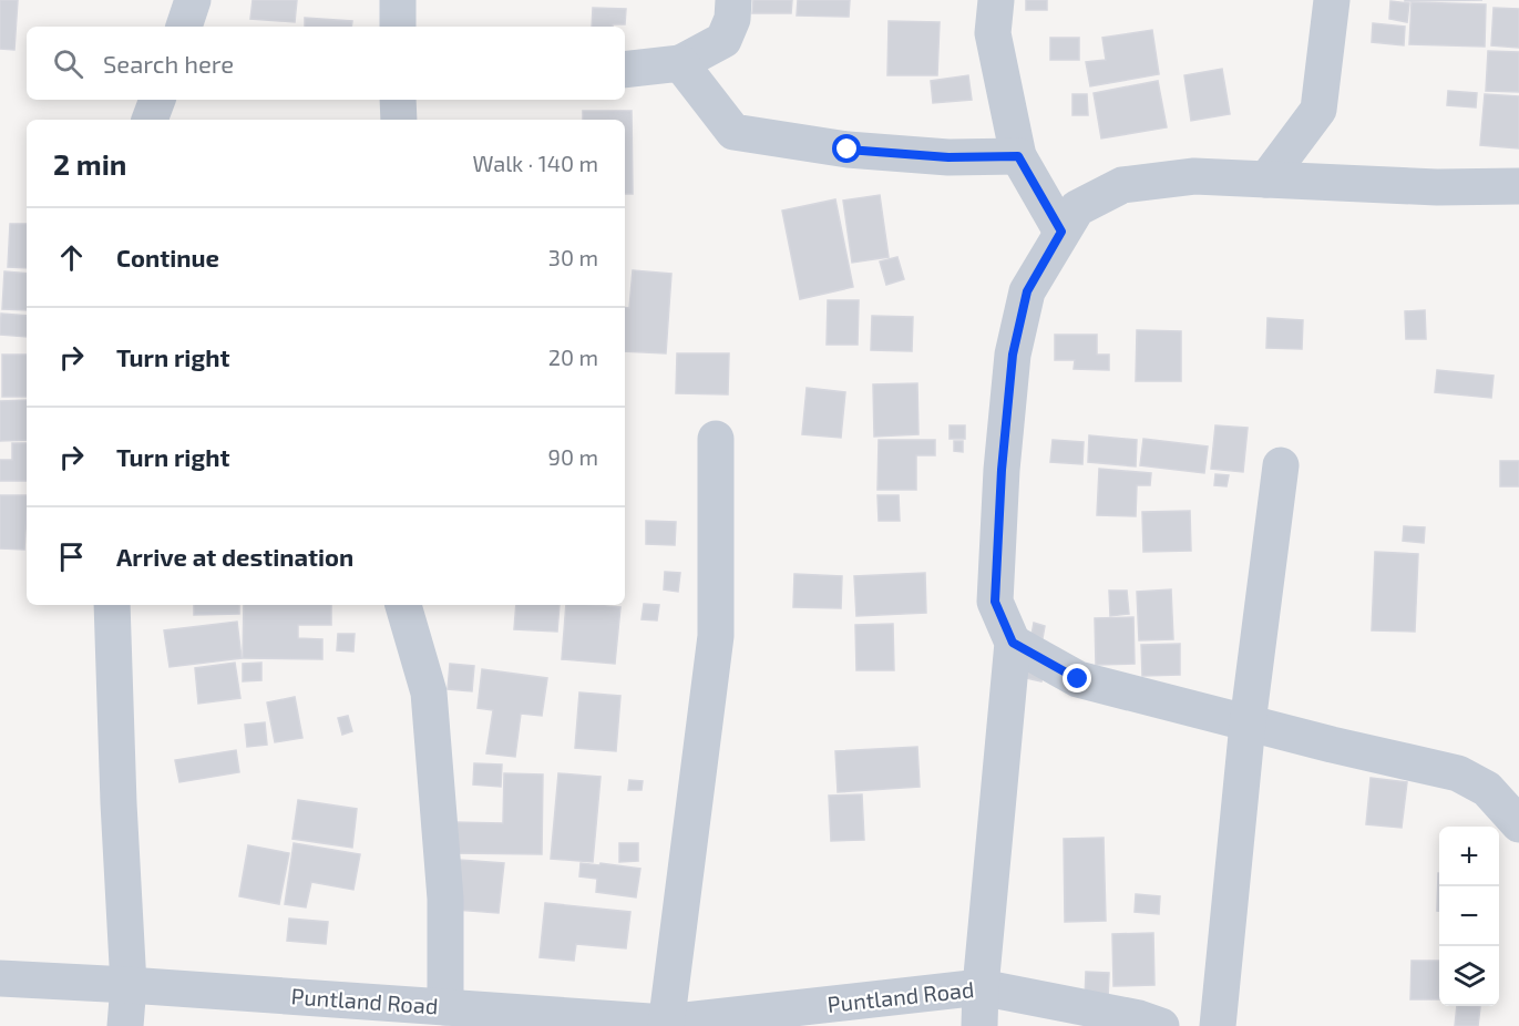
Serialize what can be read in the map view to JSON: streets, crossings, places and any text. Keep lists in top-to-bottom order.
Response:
{
  "streets": {
    "street": ["Puntland Road"]
  },
  "page": {
    "search": "Search here",
    "heading": ["2 min", "Walk · 140 m"],
    "list": [
      ["Continue", "30 m"],
      ["Turn right", "20 m"],
      ["Turn right", "90 m"],
      "Arrive at destination"
    ],
    "map_buttons": ["+", "−"]
  }
}
